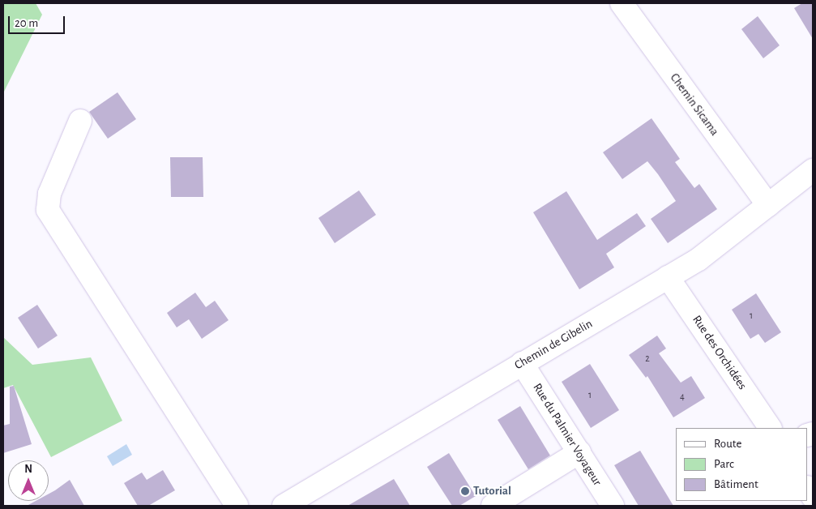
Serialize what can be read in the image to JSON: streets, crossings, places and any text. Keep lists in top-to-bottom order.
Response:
{
  "streets": {
    "street": [
      "Chemin Sicama",
      "Chemin de Gibelin",
      "Rue des Orchidées",
      "Rue du Palmier Voyageur"
    ]
  },
  "crossings": [
    ["Chemin Sicama", "Chemin de Gibelin"],
    ["Chemin de Gibelin", "Rue des Orchidées"],
    ["Chemin de Gibelin", "Rue du Palmier Voyageur"]
  ],
  "places": ["Tutorial"],
  "house_numbers": [
    "1",
    "2",
    "1",
    "4"
  ],
  "legend": ["Route", "Parc", "Bâtiment"],
  "scale_bar": "20 m",
  "north": "top"
}
